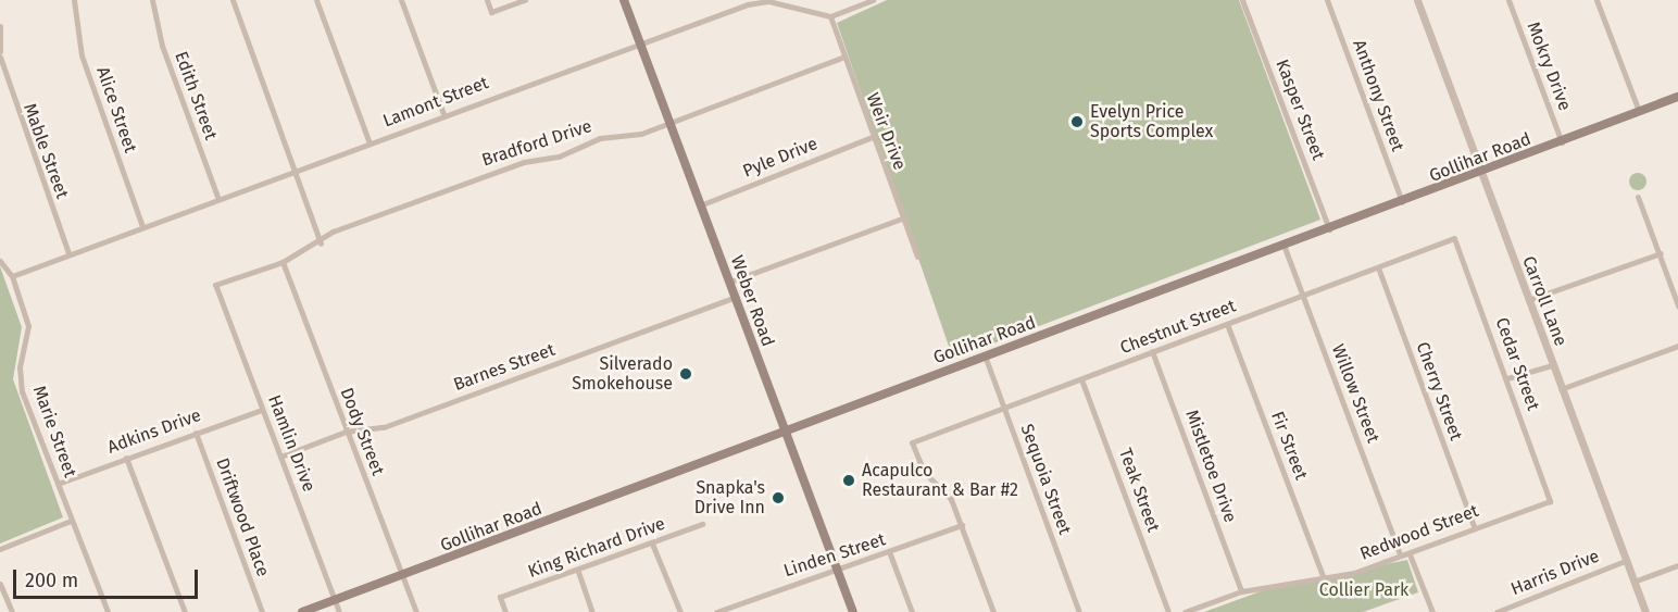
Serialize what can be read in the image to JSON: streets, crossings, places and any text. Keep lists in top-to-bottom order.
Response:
{
  "streets": {
    "main road": ["Gollihar Road", "Weber Road"],
    "street": [
      "Mokry Drive",
      "Edith Street",
      "Anthony Street",
      "Lamont Street",
      "Alice Street",
      "Kasper Street",
      "Weir Drive",
      "Bradford Drive",
      "Mable Street",
      "Pyle Drive",
      "Carroll Lane",
      "Chestnut Street",
      "Cedar Street",
      "Barnes Street",
      "Cherry Street",
      "Willow Street",
      "Marie Street",
      "Adkins Drive",
      "Dody Street",
      "Hamlin Drive",
      "Fir Street",
      "Mistletoe Drive",
      "Sequoia Street",
      "Teak Street",
      "Driftwood Place",
      "Redwood Street",
      "King Richard Drive",
      "Linden Street",
      "Harris Drive"
    ]
  },
  "crossings": [
    ["Mokry Drive", "Gollihar Road"],
    ["Edith Street", "Lamont Street"],
    ["Anthony Street", "Gollihar Road"],
    ["Lamont Street", "Alice Street"],
    ["Lamont Street", "Weir Drive"],
    ["Lamont Street", "Mable Street"],
    ["Lamont Street", "Weber Road"],
    ["Lamont Street", "Marie Street"],
    ["Kasper Street", "Gollihar Road"],
    ["Weir Drive", "Bradford Drive"],
    ["Weir Drive", "Pyle Drive"],
    ["Bradford Drive", "Weber Road"],
    ["Pyle Drive", "Weber Road"],
    ["Gollihar Road", "Weber Road"],
    ["Gollihar Road", "Carroll Lane"],
    ["Gollihar Road", "Willow Street"],
    ["Gollihar Road", "Dody Street"],
    ["Gollihar Road", "Hamlin Drive"],
    ["Gollihar Road", "Sequoia Street"],
    ["Weber Road", "Barnes Street"],
    ["Weber Road", "Linden Street"],
    ["Carroll Lane", "Harris Drive"],
    ["Chestnut Street", "Cedar Street"],
    ["Chestnut Street", "Cherry Street"],
    ["Chestnut Street", "Willow Street"],
    ["Chestnut Street", "Fir Street"],
    ["Chestnut Street", "Mistletoe Drive"],
    ["Chestnut Street", "Sequoia Street"],
    ["Chestnut Street", "Teak Street"],
    ["Chestnut Street", "Linden Street"],
    ["Cedar Street", "Redwood Street"],
    ["Barnes Street", "Dody Street"],
    ["Barnes Street", "Hamlin Drive"],
    ["Cherry Street", "Redwood Street"],
    ["Willow Street", "Redwood Street"],
    ["Marie Street", "Adkins Drive"],
    ["Adkins Drive", "Hamlin Drive"],
    ["Adkins Drive", "Driftwood Place"],
    ["Dody Street", "Hamlin Drive"],
    ["Fir Street", "Redwood Street"],
    ["Mistletoe Drive", "Redwood Street"]
  ],
  "parks": ["Collier Park"],
  "places": [
    "Evelyn Price Sports Complex",
    "Silverado Smokehouse",
    "Acapulco Restaurant & Bar #2",
    "Snapka's Drive Inn"
  ],
  "scale_bar": "200 m"
}
